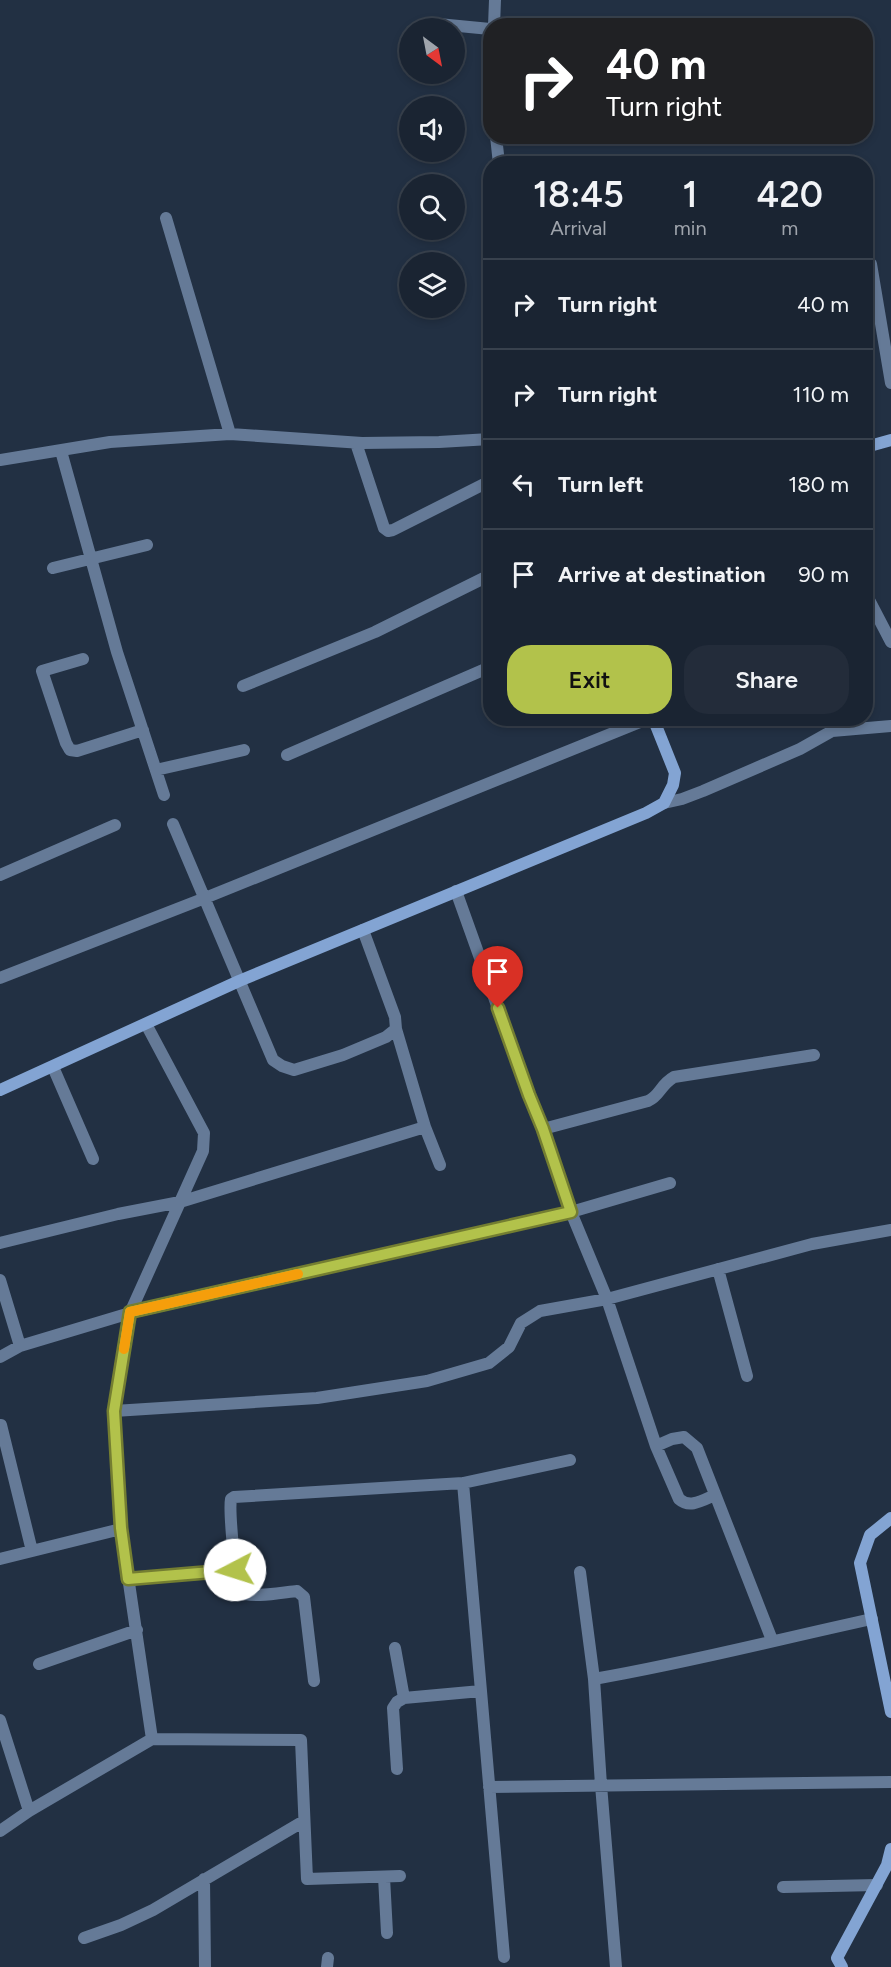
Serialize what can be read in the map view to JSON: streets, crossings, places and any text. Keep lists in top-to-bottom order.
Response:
{
  "north": "bottom right",
  "page": {
    "turn": ["40 m", "Turn right"],
    "eta": [
      "18:45",
      "Arrival",
      "1",
      "min",
      "420",
      "m"
    ],
    "list": [
      {
        "name": "Turn right",
        "value": "40 m"
      },
      {
        "name": "Turn right",
        "value": "110 m"
      },
      {
        "name": "Turn left",
        "value": "180 m"
      },
      {
        "name": "Arrive at destination",
        "value": "90 m"
      }
    ],
    "buttons": ["Exit", "Share"]
  }
}
